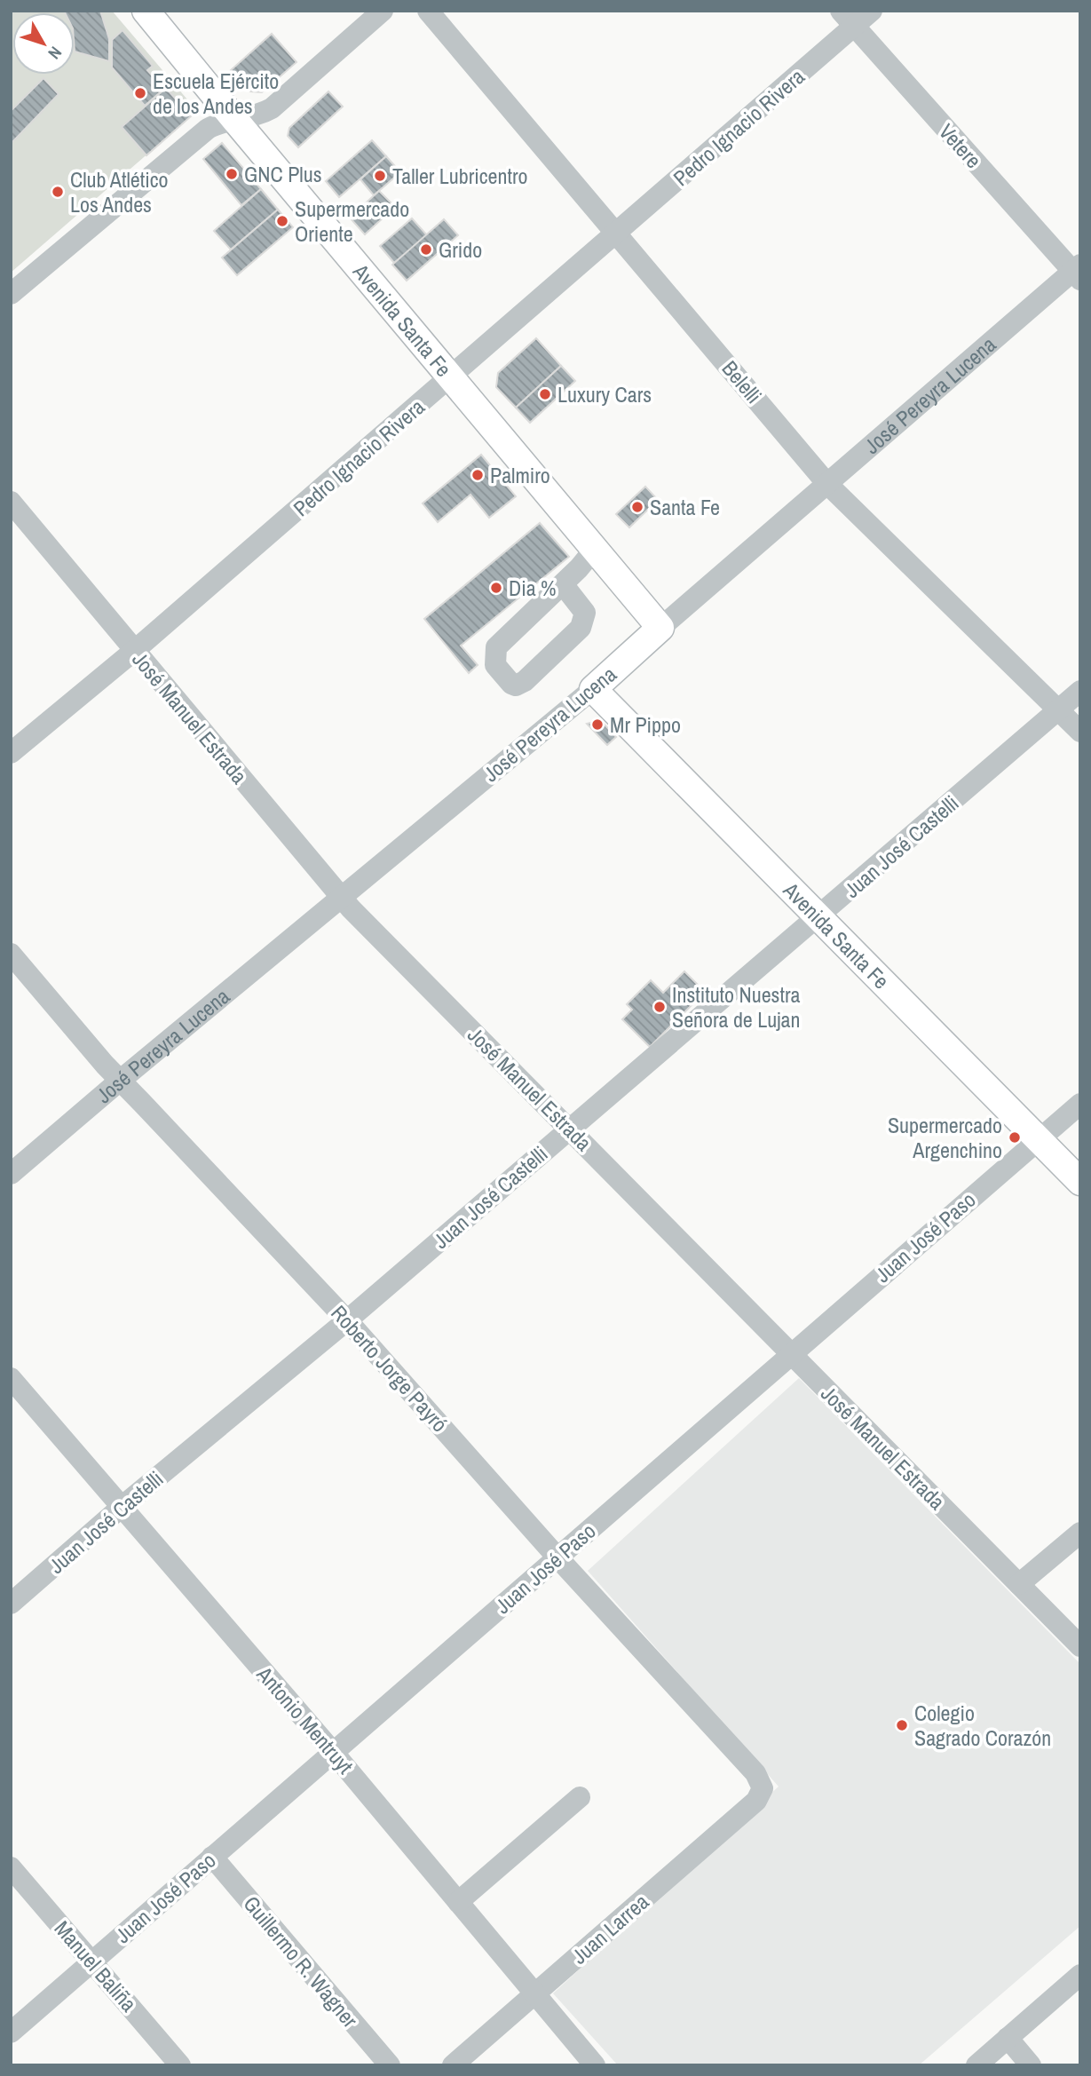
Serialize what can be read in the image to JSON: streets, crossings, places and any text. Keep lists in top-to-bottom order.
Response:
{
  "streets": {
    "main road": ["Avenida Santa Fe", "José Pereyra Lucena"],
    "street": [
      "Pedro Ignacio Rivera",
      "Vetere",
      "Belelli",
      "José Manuel Estrada",
      "Juan José Castelli",
      "Juan José Paso",
      "Roberto Jorge Payró",
      "Antonio Mentruyt",
      "Juan Larrea",
      "Guillermo R. Wagner",
      "Manuel Baliña"
    ]
  },
  "crossings": [
    ["Pedro Ignacio Rivera", "Vetere"],
    ["Pedro Ignacio Rivera", "Avenida Santa Fe"],
    ["Pedro Ignacio Rivera", "Belelli"],
    ["Pedro Ignacio Rivera", "José Manuel Estrada"],
    ["Vetere", "José Pereyra Lucena"],
    ["Avenida Santa Fe", "José Pereyra Lucena"],
    ["Avenida Santa Fe", "Juan José Castelli"],
    ["Avenida Santa Fe", "Juan José Paso"],
    ["Belelli", "José Pereyra Lucena"],
    ["Belelli", "Juan José Castelli"],
    ["José Pereyra Lucena", "José Manuel Estrada"],
    ["José Pereyra Lucena", "Roberto Jorge Payró"],
    ["José Manuel Estrada", "Juan José Castelli"],
    ["José Manuel Estrada", "Juan José Paso"],
    ["Juan José Castelli", "Roberto Jorge Payró"],
    ["Juan José Castelli", "Antonio Mentruyt"],
    ["Juan José Paso", "Roberto Jorge Payró"],
    ["Juan José Paso", "Antonio Mentruyt"],
    ["Juan José Paso", "Guillermo R. Wagner"],
    ["Juan José Paso", "Manuel Baliña"],
    ["Roberto Jorge Payró", "Juan Larrea"],
    ["Antonio Mentruyt", "Juan Larrea"]
  ],
  "places": [
    "Escuela Ejército de los Andes",
    "GNC Plus",
    "Taller Lubricentro",
    "Club Atlético Los Andes",
    "Supermercado Oriente",
    "Grido",
    "Luxury Cars",
    "Palmiro",
    "Santa Fe",
    "Dia %",
    "Mr Pippo",
    "Instituto Nuestra Señora de Lujan",
    "Supermercado Argenchino",
    "Colegio Sagrado Corazón"
  ],
  "north": "bottom right"
}
